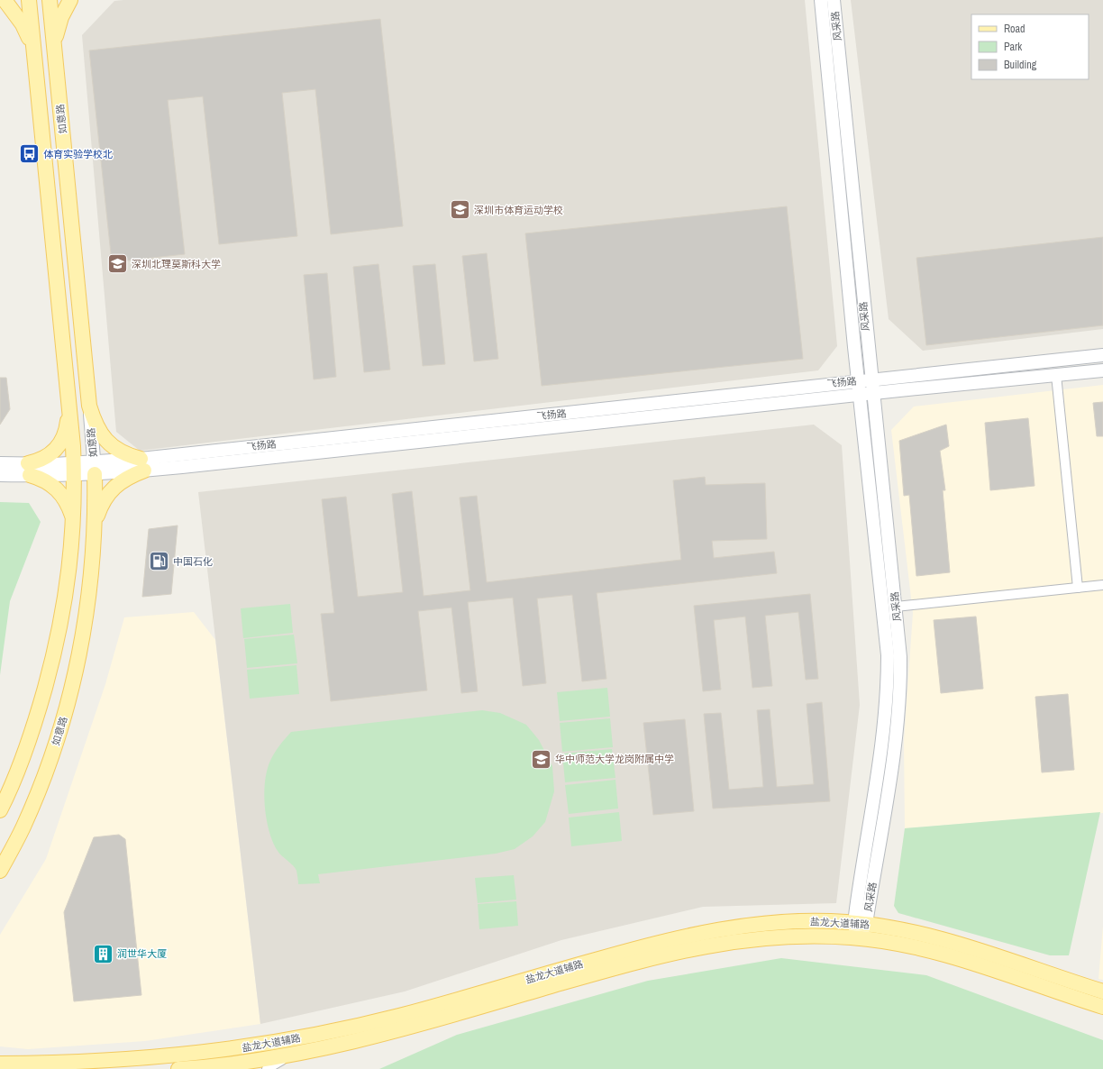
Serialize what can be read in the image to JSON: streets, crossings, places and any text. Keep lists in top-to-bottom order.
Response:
{
  "streets": {
    "main road": ["如意路", "盐龙大道辅路"],
    "street": ["风采路", "飞扬路"]
  },
  "crossings": [
    ["风采路", "飞扬路"],
    ["风采路", "盐龙大道辅路"],
    ["如意路", "飞扬路"]
  ],
  "places": {
    "bus stop": ["体育实验学校北"],
    "school or university": ["深圳市体育运动学校", "深圳北理莫斯科大学", "华中师范大学龙岗附属中学"],
    "fuel station": ["中国石化"],
    "building": ["润世华大厦"]
  },
  "legend": ["Road", "Park", "Building"]
}
